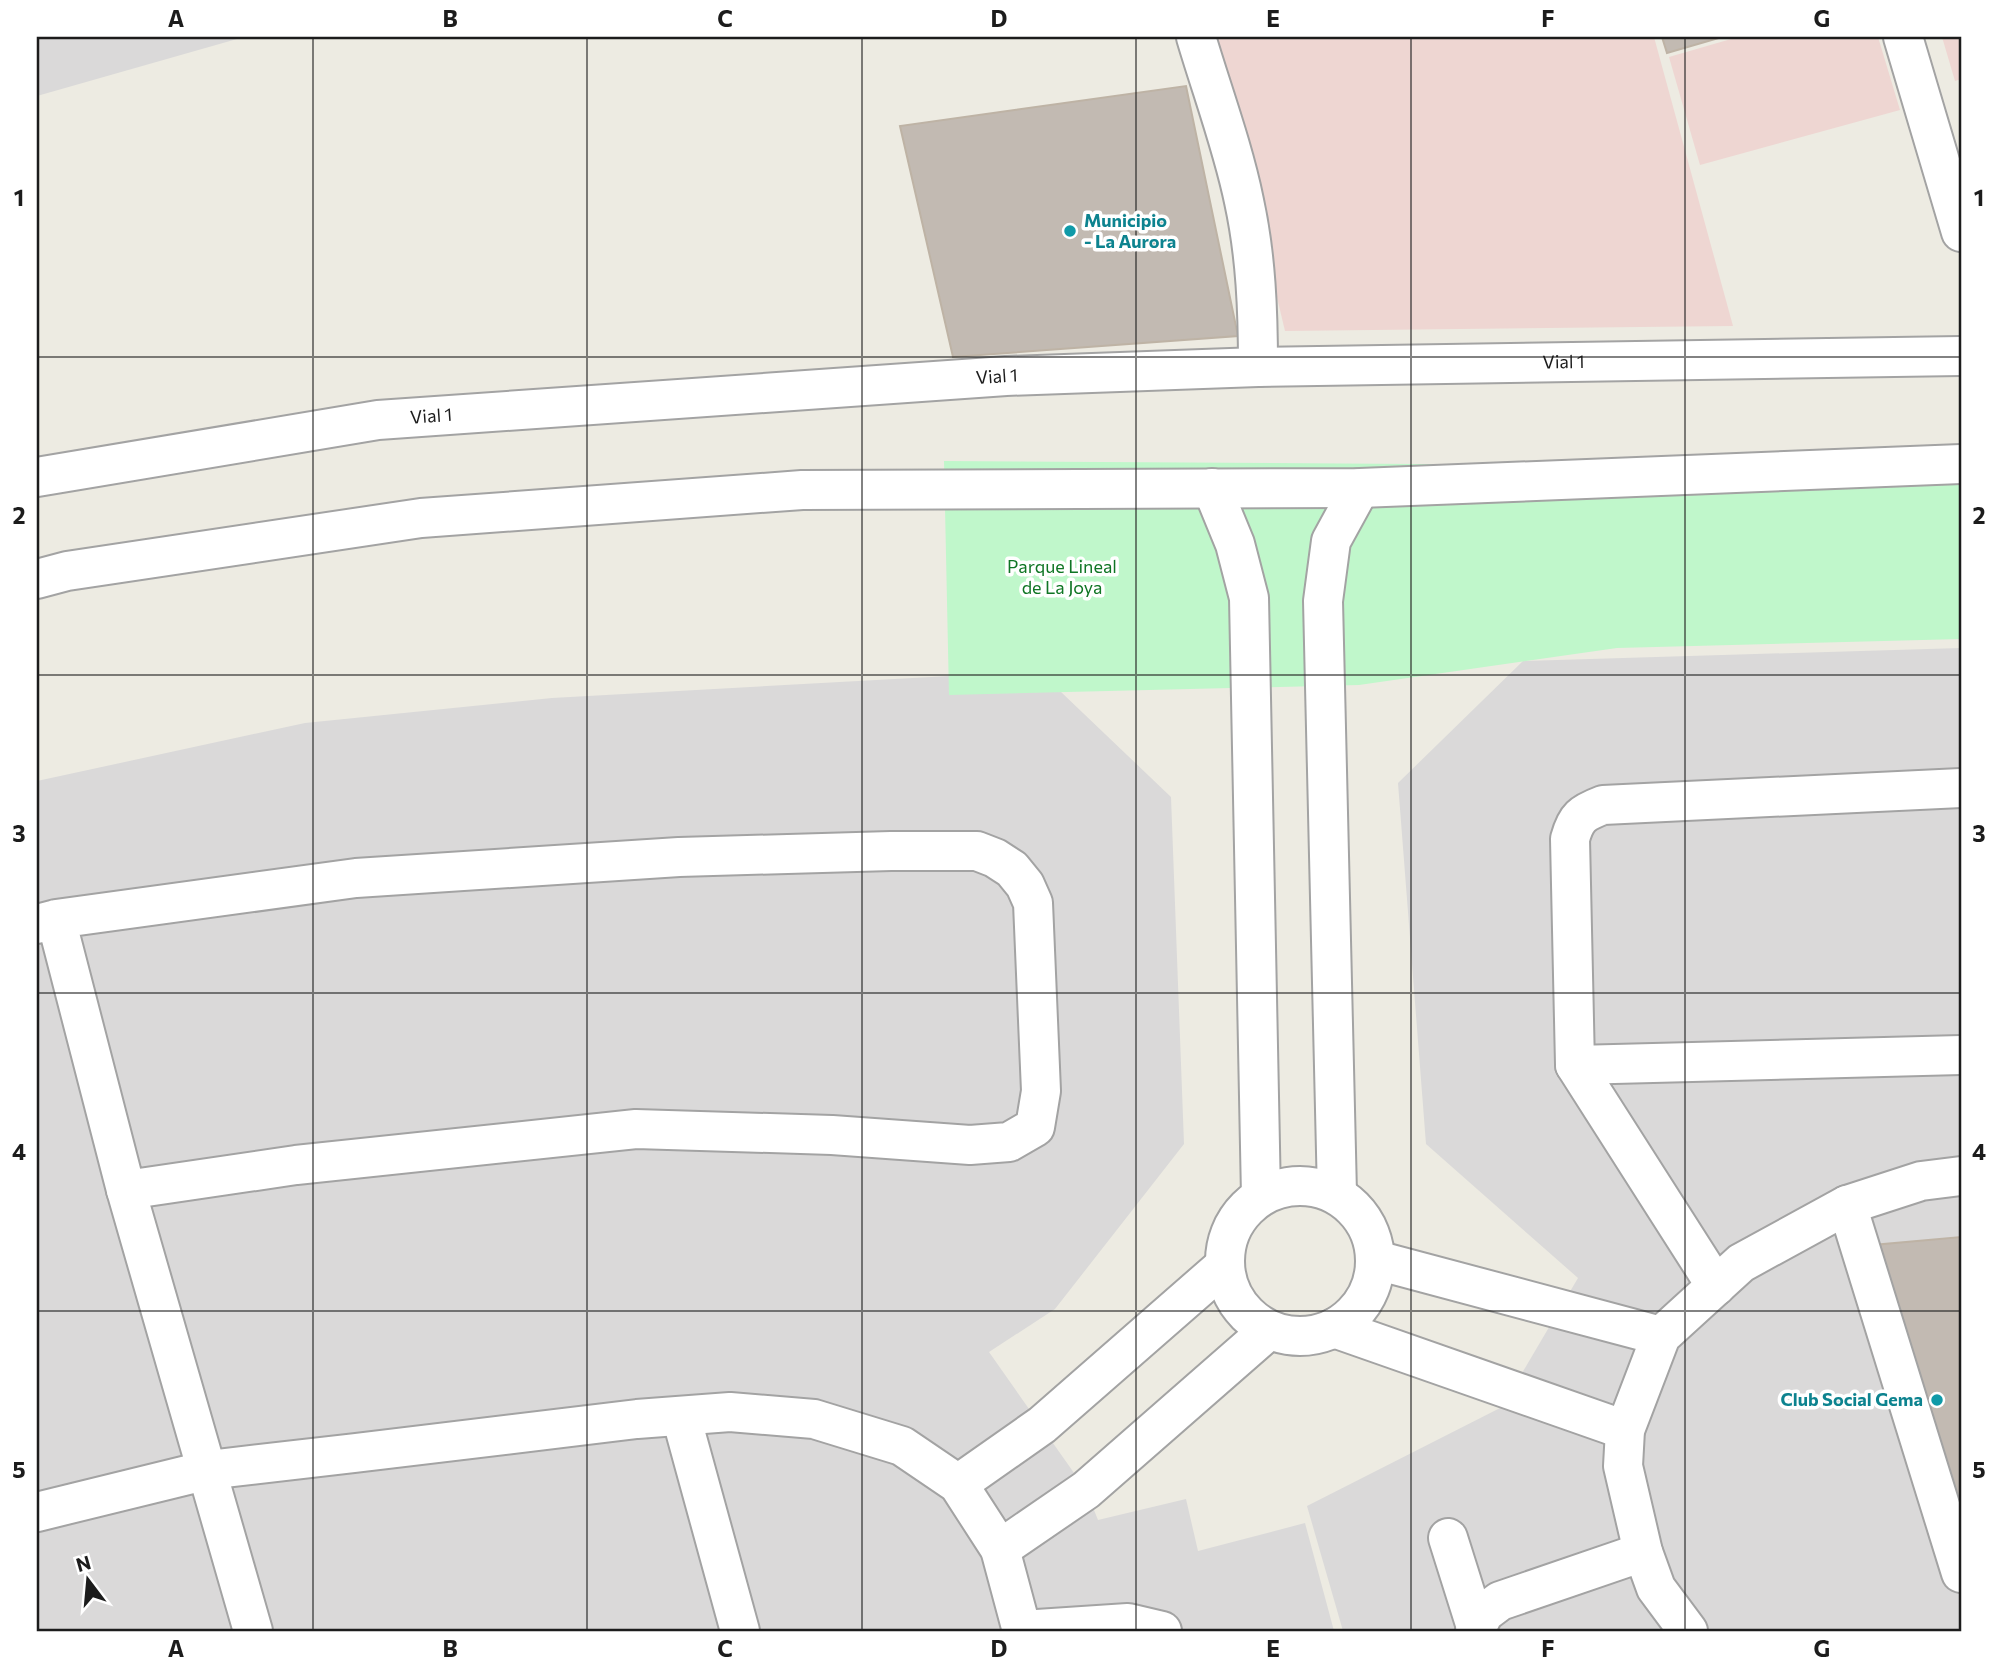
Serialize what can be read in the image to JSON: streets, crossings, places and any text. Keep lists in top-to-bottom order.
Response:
{
  "streets": {
    "street": ["Vial 1"]
  },
  "parks": ["Parque Lineal de La Joya"],
  "places": ["Municipio - La Aurora", "Club Social Gema"],
  "north": "top",
  "grid": {
    "columns": [
      "A",
      "B",
      "C",
      "D",
      "E",
      "F",
      "G"
    ],
    "rows": [
      "1",
      "2",
      "3",
      "4",
      "5"
    ]
  }
}
